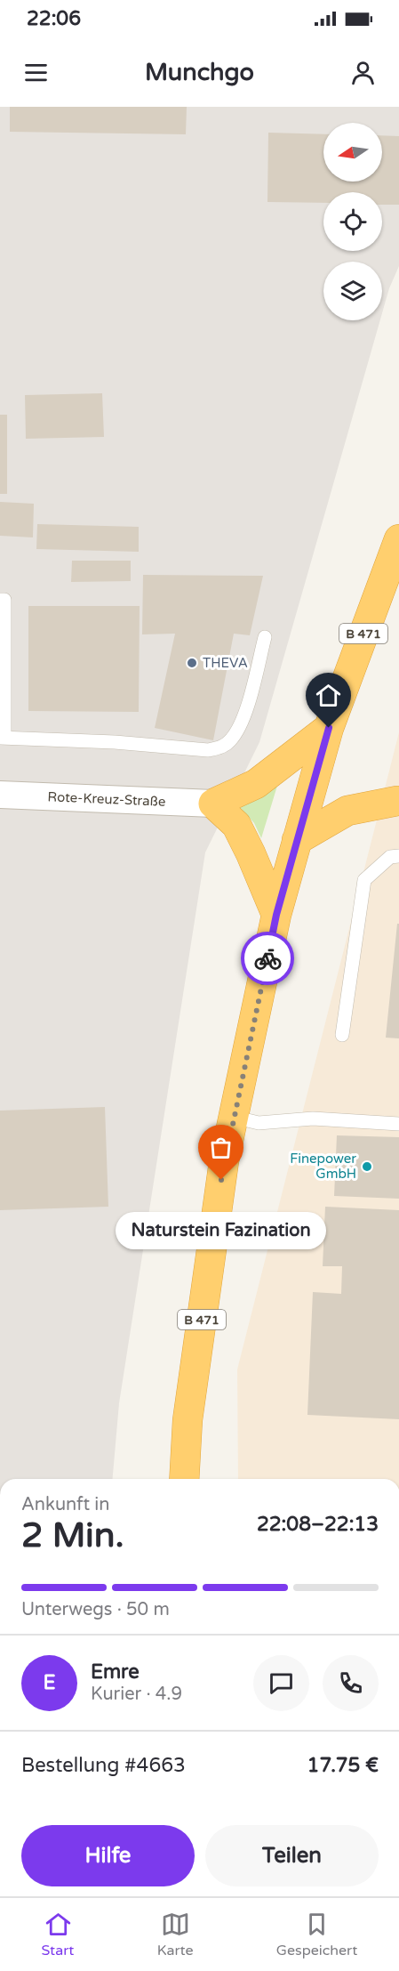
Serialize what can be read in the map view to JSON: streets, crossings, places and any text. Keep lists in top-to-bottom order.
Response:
{
  "streets": {
    "highway": ["B 471"],
    "street": ["Rote-Kreuz-Straße"]
  },
  "places": ["THEVA", "Finepower GmbH", "Naturstein Fazination"],
  "north": "left",
  "page": {
    "status": "22:06",
    "header": "Munchgo",
    "bubble": "Naturstein Fazination",
    "heading": ["2 Min.", "Ankunft in", "22:08–22:13"],
    "panel": [
      "Emre",
      "Kurier · 4.9",
      "Bestellung #4663",
      "17.75 €"
    ],
    "bar": "Unterwegs · 50 m",
    "round": "E",
    "buttons": ["Hilfe", "Teilen"],
    "tabs": ["Start", "Karte", "Gespeichert"]
  }
}
